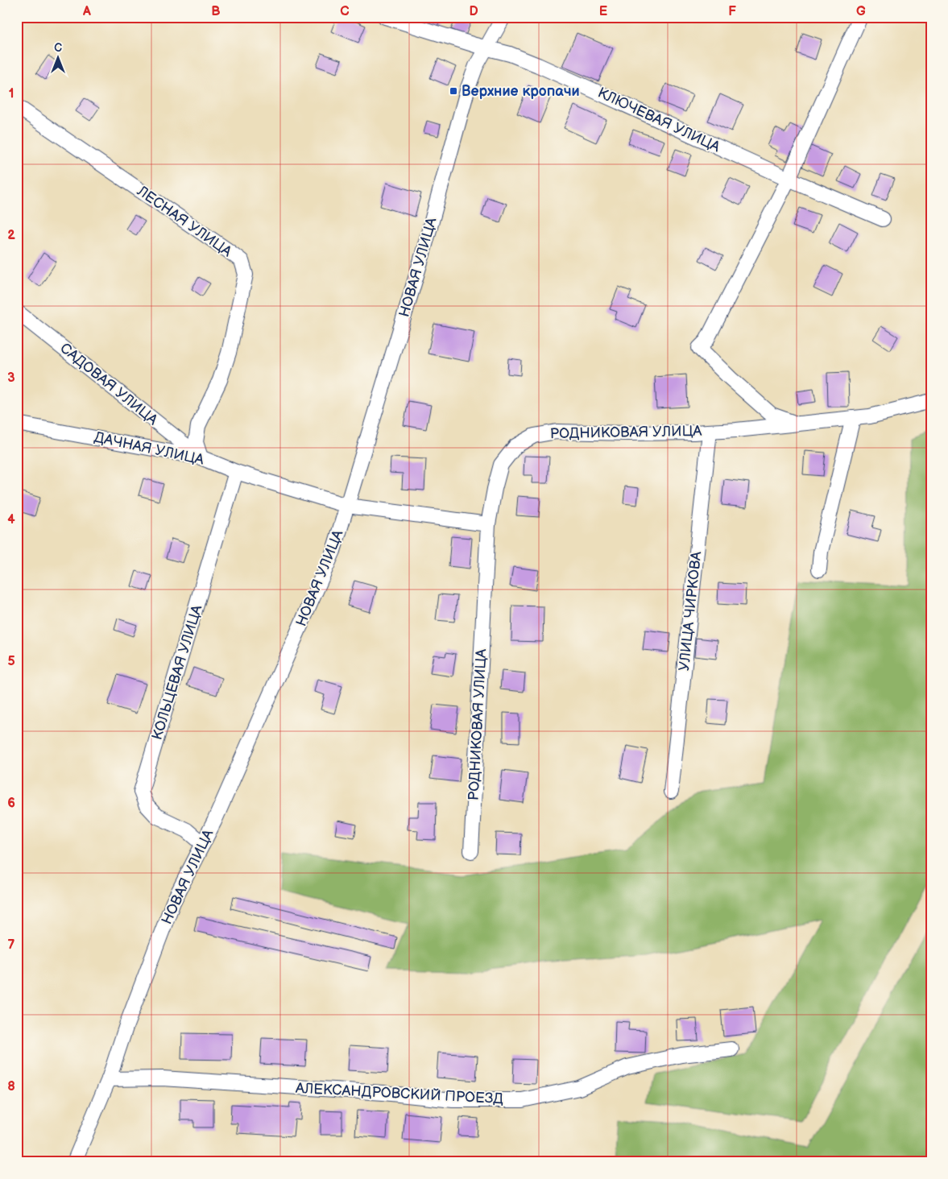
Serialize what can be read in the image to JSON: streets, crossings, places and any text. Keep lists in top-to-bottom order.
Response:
{
  "streets": {
    "street": [
      "КЛЮЧЕВАЯ УЛИЦА",
      "ЛЕСНАЯ УЛИЦА",
      "НОВАЯ УЛИЦА",
      "САДОВАЯ УЛИЦА",
      "РОДНИКОВАЯ УЛИЦА",
      "ДАЧНАЯ УЛИЦА",
      "УЛИЦА ЧИРКОВА",
      "КОЛЬЦЕВАЯ УЛИЦА",
      "АЛЕКСАНДРОВСКИЙ ПРОЕЗД"
    ]
  },
  "crossings": [
    ["КЛЮЧЕВАЯ УЛИЦА", "НОВАЯ УЛИЦА"],
    ["ЛЕСНАЯ УЛИЦА", "САДОВАЯ УЛИЦА"],
    ["ЛЕСНАЯ УЛИЦА", "ДАЧНАЯ УЛИЦА"],
    ["НОВАЯ УЛИЦА", "ДАЧНАЯ УЛИЦА"],
    ["НОВАЯ УЛИЦА", "КОЛЬЦЕВАЯ УЛИЦА"],
    ["НОВАЯ УЛИЦА", "АЛЕКСАНДРОВСКИЙ ПРОЕЗД"],
    ["САДОВАЯ УЛИЦА", "ДАЧНАЯ УЛИЦА"],
    ["РОДНИКОВАЯ УЛИЦА", "ДАЧНАЯ УЛИЦА"],
    ["РОДНИКОВАЯ УЛИЦА", "УЛИЦА ЧИРКОВА"],
    ["ДАЧНАЯ УЛИЦА", "КОЛЬЦЕВАЯ УЛИЦА"]
  ],
  "places": {
    "transit": ["Верхние кропачи"]
  },
  "north": "top",
  "grid": {
    "columns": [
      "A",
      "B",
      "C",
      "D",
      "E",
      "F",
      "G"
    ],
    "rows": [
      "1",
      "2",
      "3",
      "4",
      "5",
      "6",
      "7",
      "8"
    ]
  }
}
